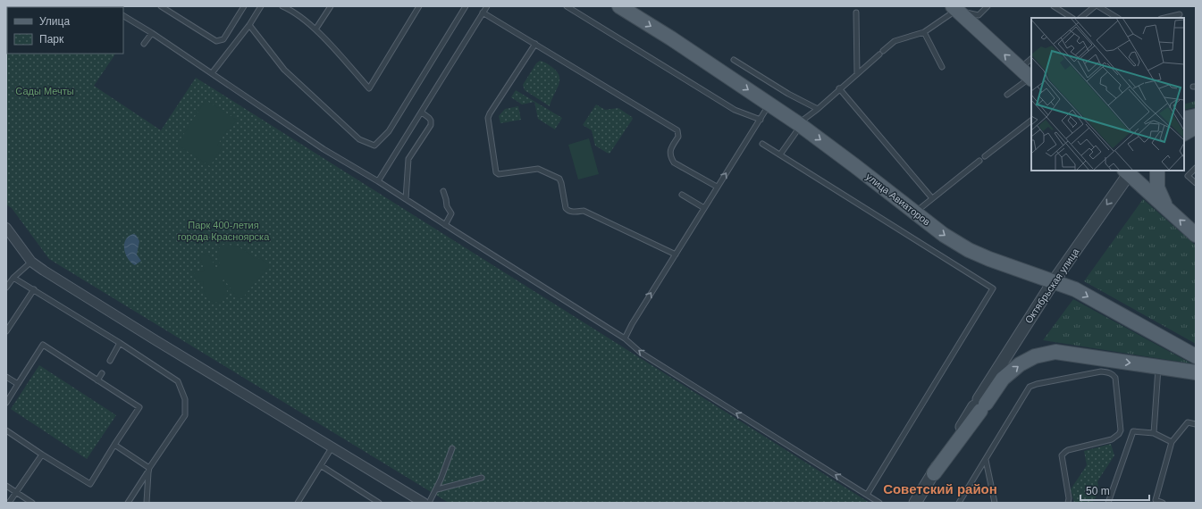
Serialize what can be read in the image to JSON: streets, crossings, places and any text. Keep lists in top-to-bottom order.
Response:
{
  "streets": {
    "main road": ["улица Авиаторов"],
    "street": ["Октябрьская улица"]
  },
  "crossings": [
    ["улица Авиаторов", "Октябрьская улица"]
  ],
  "one_way": ["улица Авиаторов", "Октябрьская улица"],
  "districts": ["Советский район"],
  "parks": ["Сады Мечты", "Парк 400-летия города Красноярска"],
  "legend": ["Улица", "Парк"],
  "scale_bar": "50 m"
}
